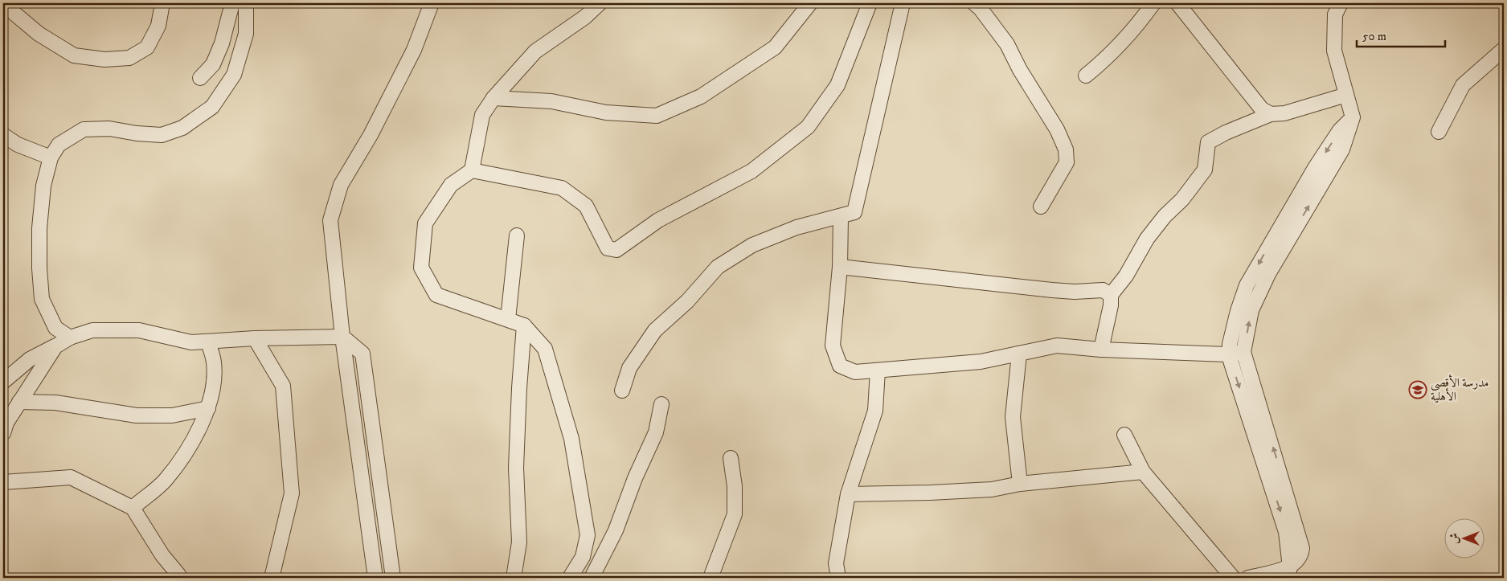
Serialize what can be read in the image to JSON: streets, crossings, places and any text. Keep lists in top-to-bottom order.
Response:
{
  "places": {
    "school or university": ["مدرسة الأقصى الأهلية"]
  },
  "scale_bar": "50 m",
  "north": "left"
}
